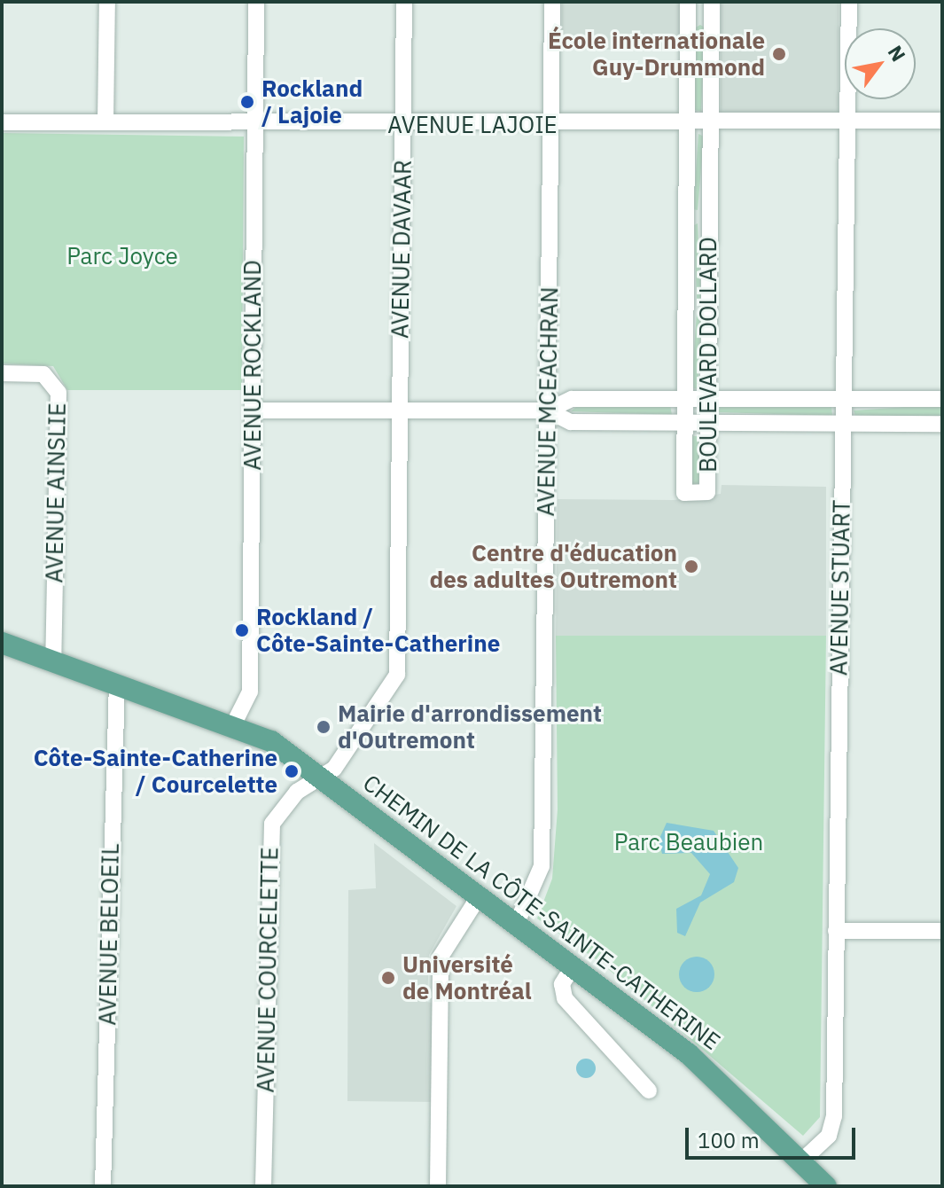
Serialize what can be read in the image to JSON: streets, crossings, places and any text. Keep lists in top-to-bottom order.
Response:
{
  "streets": {
    "main road": ["CHEMIN DE LA CÔTE-SAINTE-CATHERINE"],
    "street": [
      "AVENUE LAJOIE",
      "AVENUE DAVAAR",
      "BOULEVARD DOLLARD",
      "AVENUE ROCKLAND",
      "AVENUE MCEACHRAN",
      "AVENUE AINSLIE",
      "AVENUE STUART",
      "AVENUE BELOEIL",
      "AVENUE COURCELETTE"
    ]
  },
  "crossings": [
    ["AVENUE LAJOIE", "AVENUE DAVAAR"],
    ["AVENUE LAJOIE", "BOULEVARD DOLLARD"],
    ["AVENUE LAJOIE", "AVENUE ROCKLAND"],
    ["AVENUE LAJOIE", "AVENUE MCEACHRAN"],
    ["AVENUE LAJOIE", "AVENUE STUART"],
    ["AVENUE DAVAAR", "CHEMIN DE LA CÔTE-SAINTE-CATHERINE"],
    ["AVENUE DAVAAR", "AVENUE COURCELETTE"],
    ["AVENUE ROCKLAND", "CHEMIN DE LA CÔTE-SAINTE-CATHERINE"],
    ["AVENUE MCEACHRAN", "CHEMIN DE LA CÔTE-SAINTE-CATHERINE"],
    ["AVENUE AINSLIE", "CHEMIN DE LA CÔTE-SAINTE-CATHERINE"],
    ["AVENUE STUART", "CHEMIN DE LA CÔTE-SAINTE-CATHERINE"],
    ["CHEMIN DE LA CÔTE-SAINTE-CATHERINE", "AVENUE BELOEIL"],
    ["CHEMIN DE LA CÔTE-SAINTE-CATHERINE", "AVENUE COURCELETTE"]
  ],
  "parks": ["Parc Joyce", "Parc Beaubien"],
  "places": [
    "École internationale Guy-Drummond",
    "Rockland / Lajoie",
    "Centre d'éducation des adultes Outremont",
    "Rockland / Côte-Sainte-Catherine",
    "Mairie d'arrondissement d'Outremont",
    "Côte-Sainte-Catherine / Courcelette",
    "Université de Montréal"
  ],
  "scale_bar": "100 m",
  "north": "top right"
}
